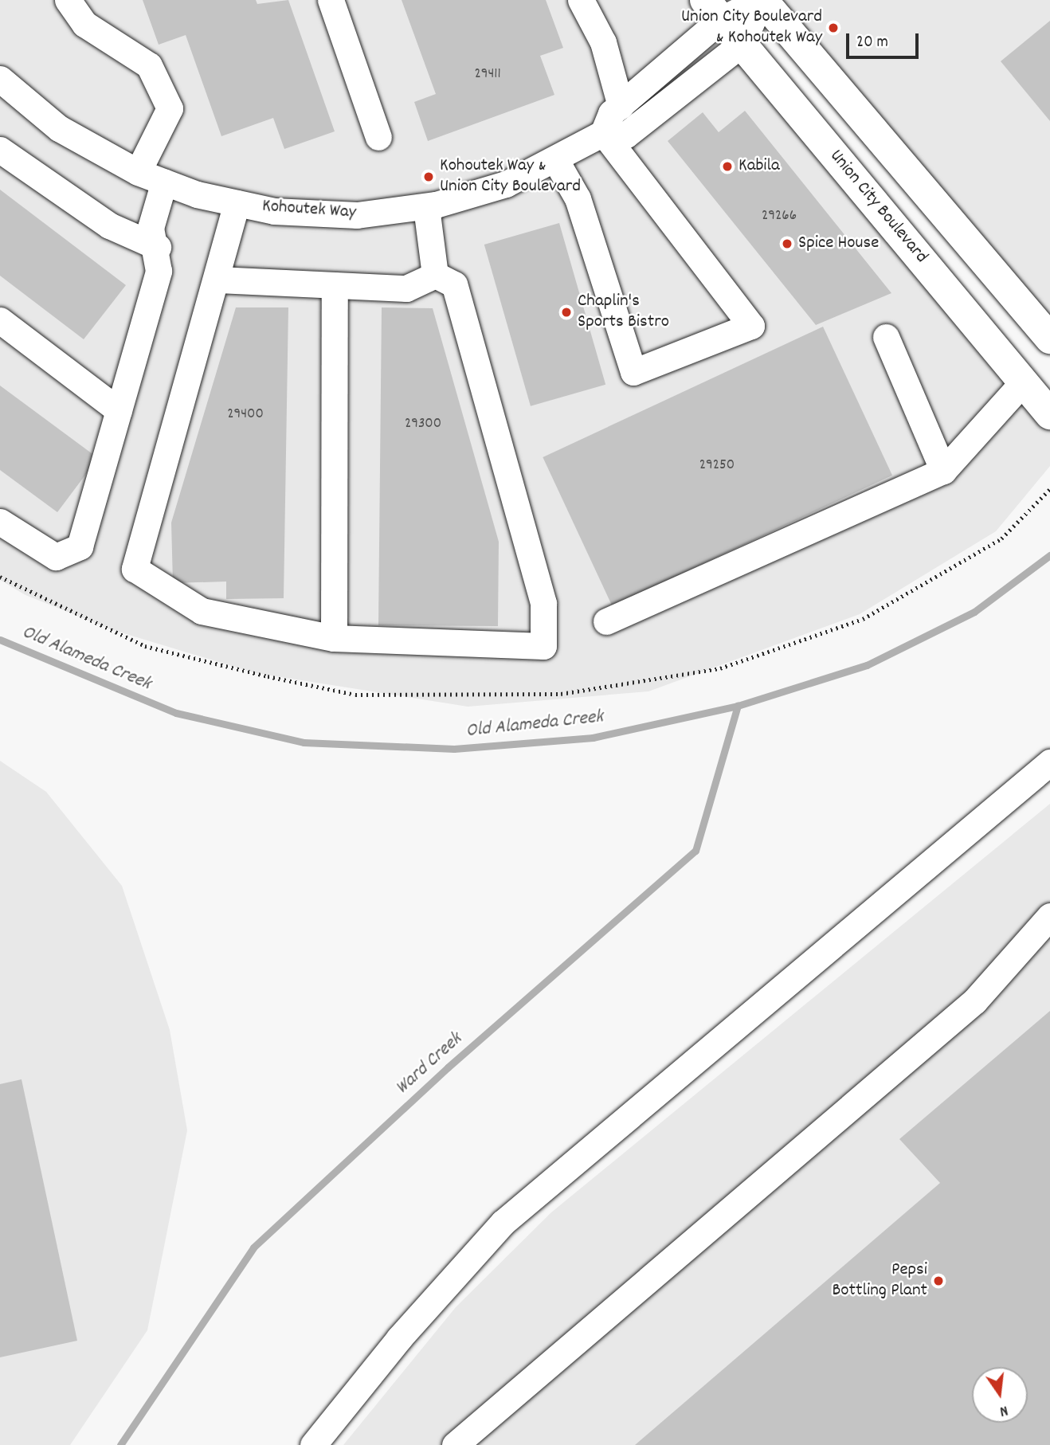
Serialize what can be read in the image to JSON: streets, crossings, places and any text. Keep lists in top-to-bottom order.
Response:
{
  "streets": {
    "main road": ["Union City Boulevard"],
    "street": ["Kohoutek Way"]
  },
  "crossings": [
    ["Union City Boulevard", "Kohoutek Way"]
  ],
  "water": ["Old Alameda Creek", "Ward Creek"],
  "places": [
    "Union City Boulevard & Kohoutek Way",
    "Kabila",
    "Kohoutek Way & Union City Boulevard",
    "Spice House",
    "Chaplin's Sports Bistro",
    "Pepsi Bottling Plant"
  ],
  "house_numbers": [
    "29411",
    "29266",
    "29400",
    "29300",
    "29250"
  ],
  "scale_bar": "20 m",
  "north": "bottom"
}
